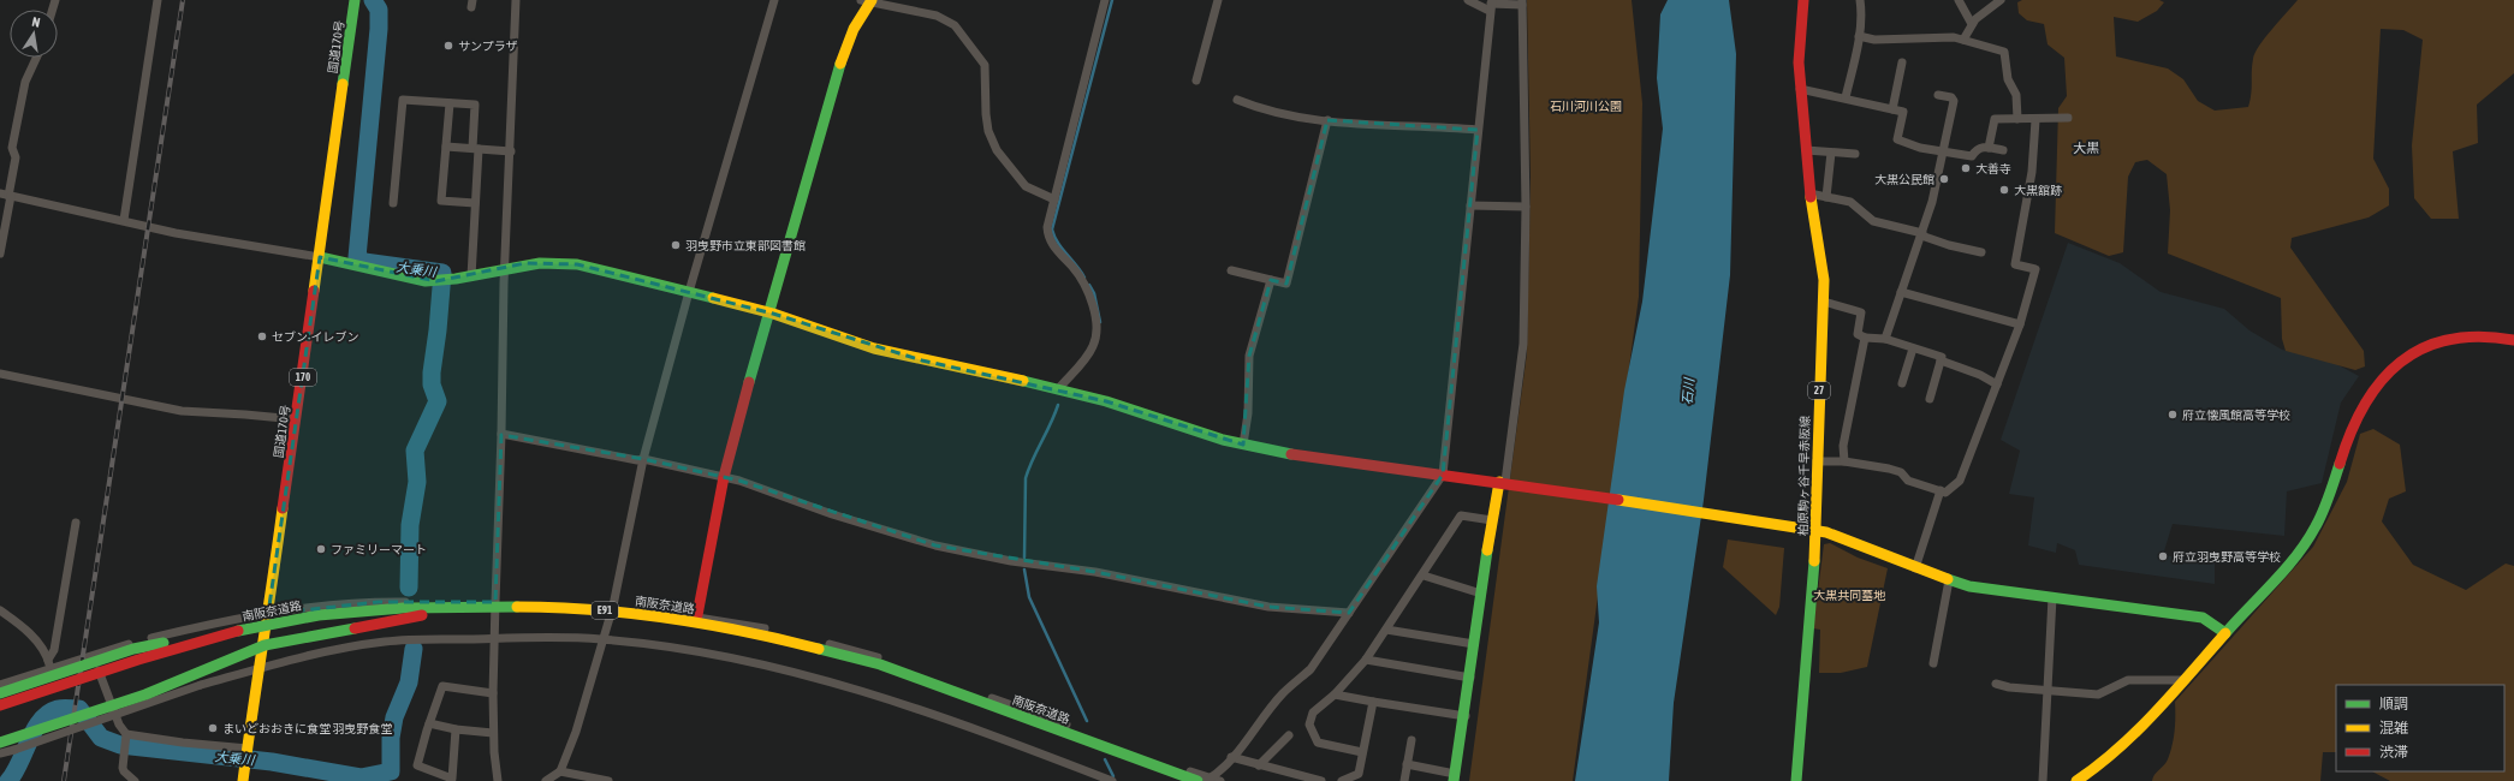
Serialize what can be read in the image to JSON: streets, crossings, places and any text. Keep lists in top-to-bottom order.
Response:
{
  "streets": {
    "main road": [
      "国道170号",
      "170",
      "27",
      "柏原駒ヶ谷千早赤阪線",
      "南阪奈道路",
      "E91"
    ]
  },
  "districts": ["大黒"],
  "water": ["大乗川", "石川"],
  "parks": ["石川河川公園", "大黒共同墓地"],
  "places": [
    "サンプラザ",
    "大善寺",
    "大黒公民館",
    "大黒舘跡",
    "羽曳野市立東部図書館",
    "セブン-イレブン",
    "府立懐風館高等学校",
    "ファミリーマート",
    "府立羽曳野高等学校",
    "まいどおおきに食堂 羽曳野食堂"
  ],
  "legend": ["順調", "混雑", "渋滞"],
  "north": "top"
}
